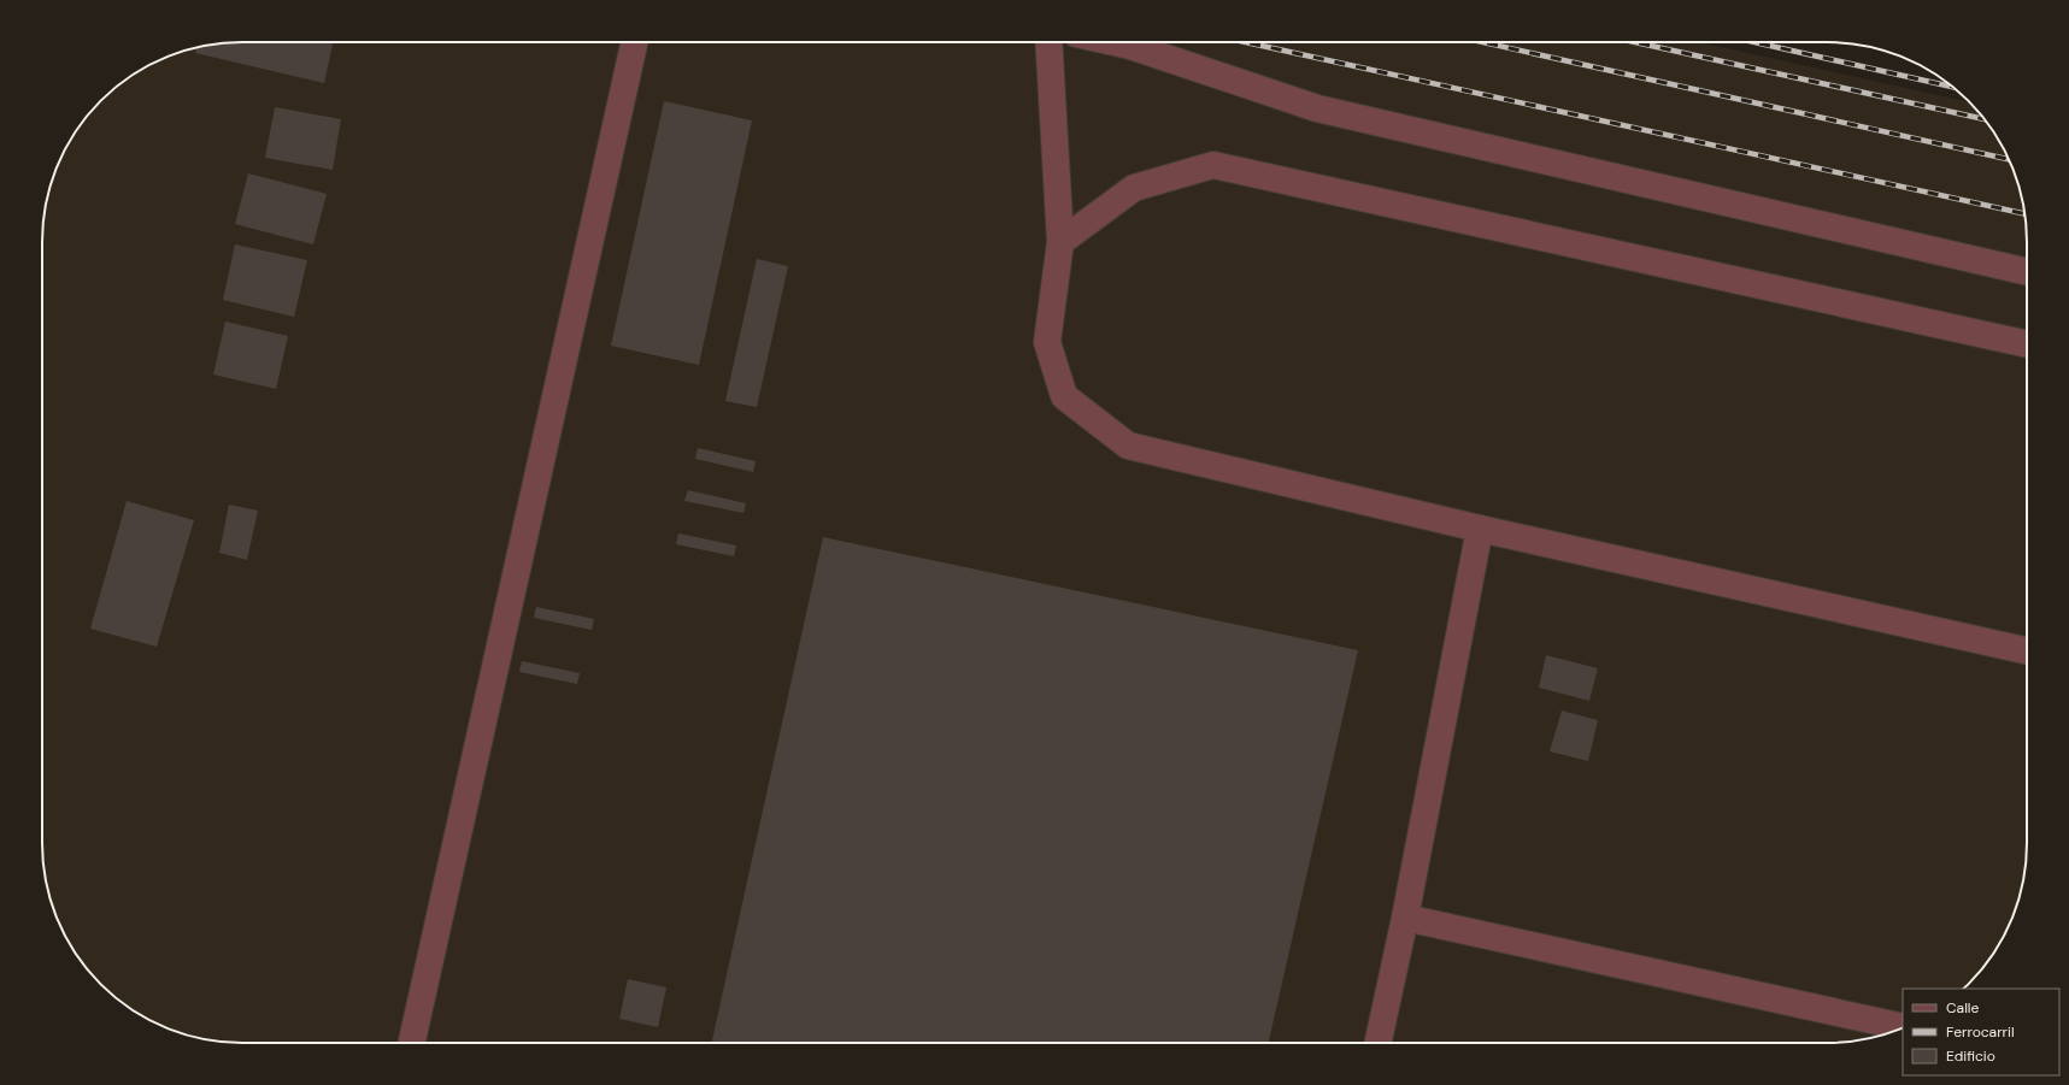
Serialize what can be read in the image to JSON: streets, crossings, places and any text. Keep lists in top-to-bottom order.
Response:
{
  "legend": ["Calle", "Ferrocarril", "Edificio"]
}
